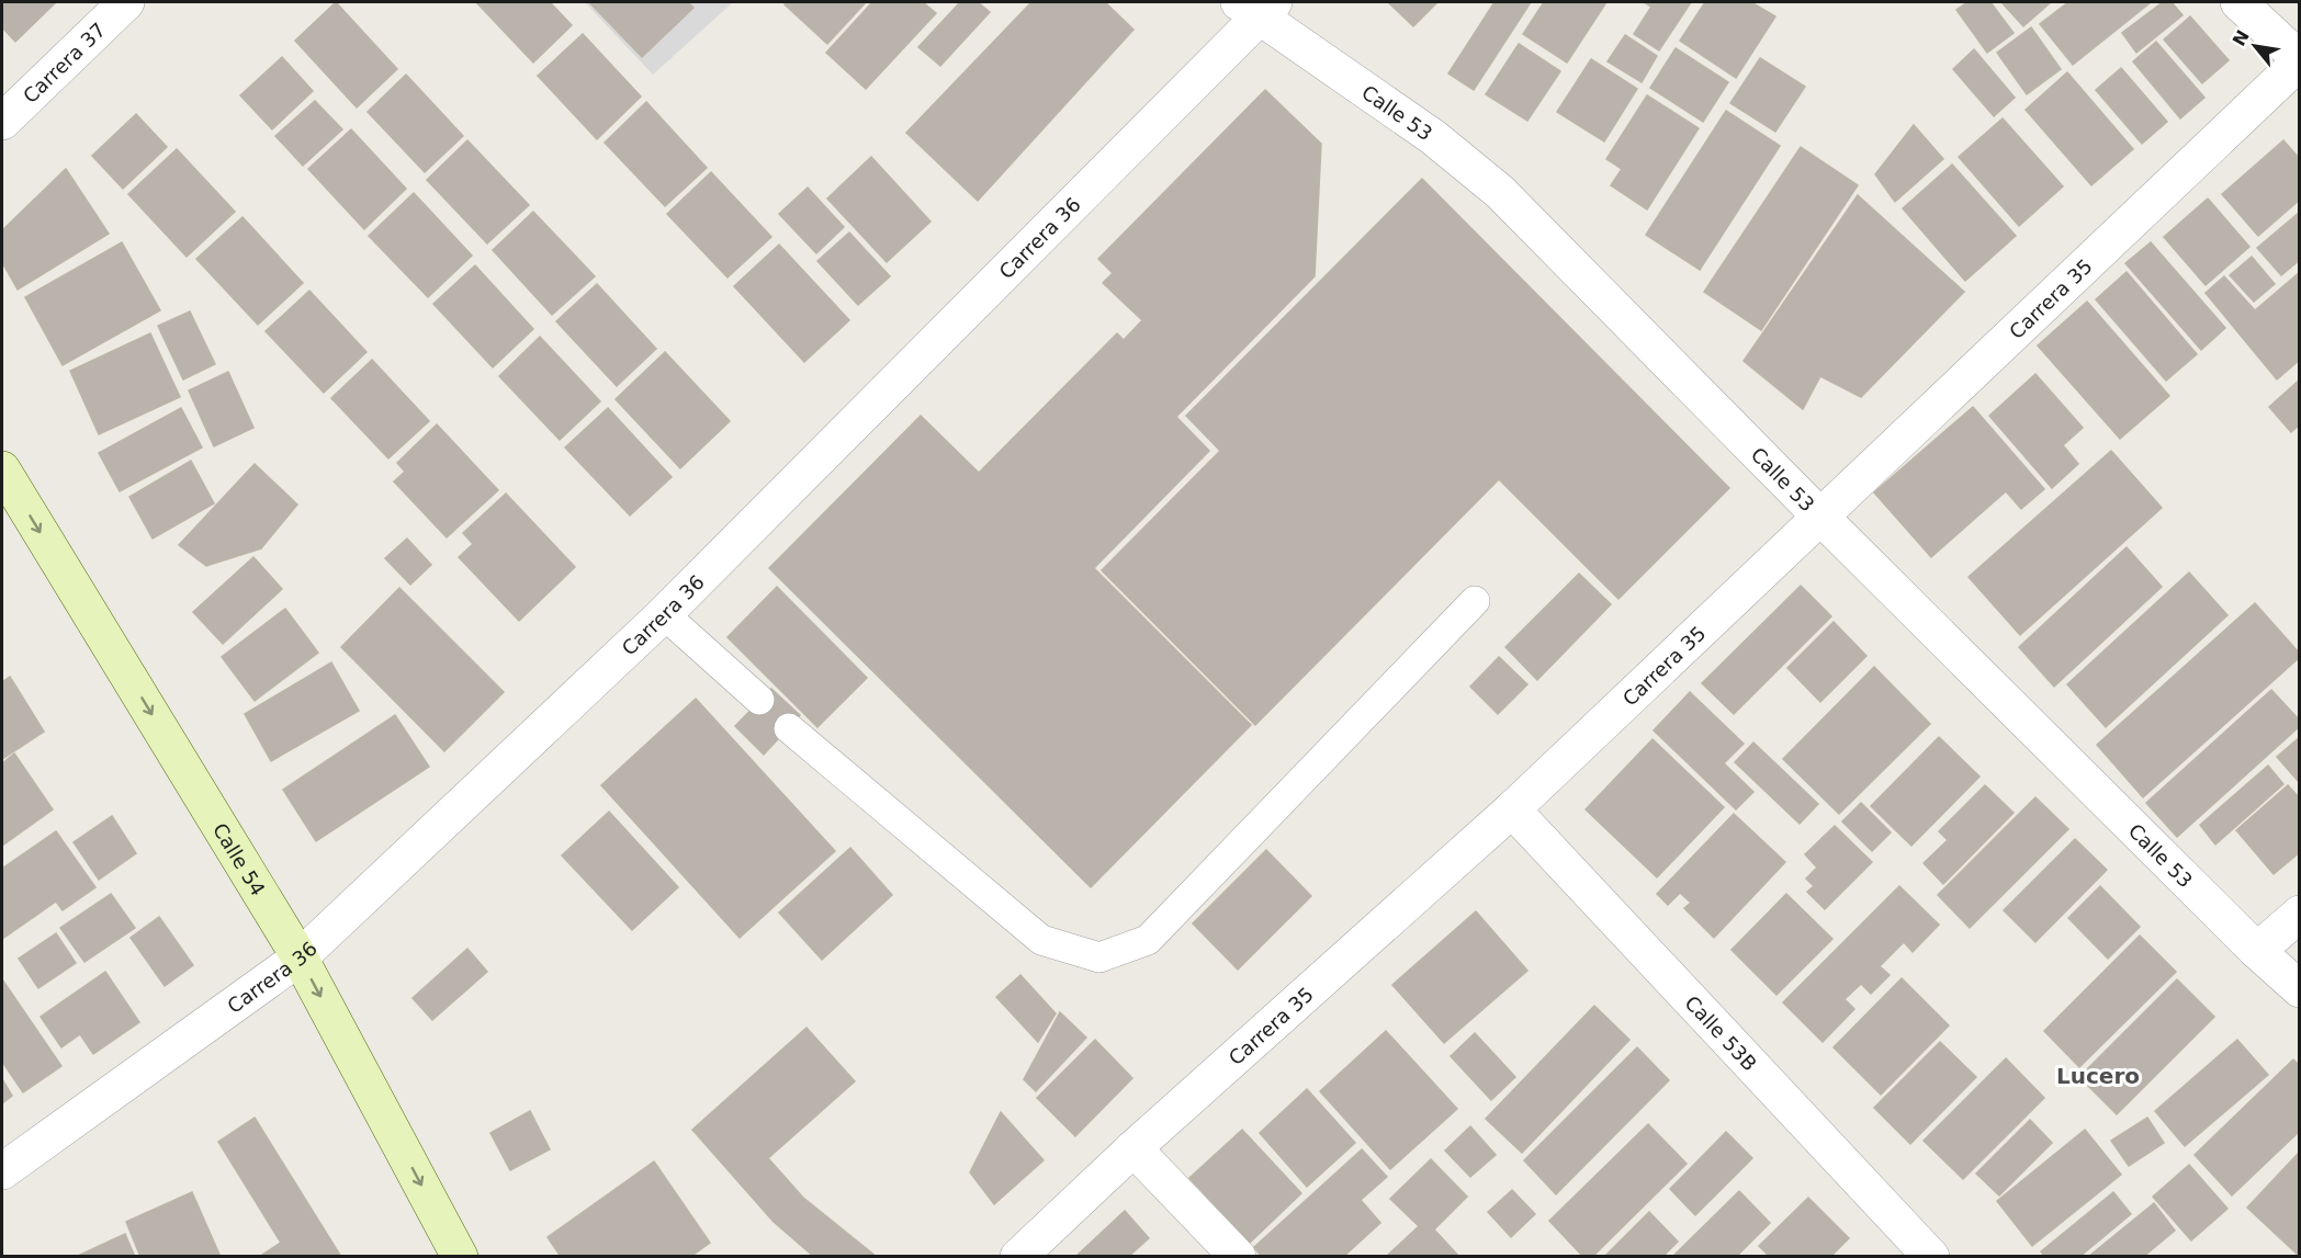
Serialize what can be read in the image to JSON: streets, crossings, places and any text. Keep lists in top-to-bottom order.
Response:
{
  "streets": {
    "street": [
      "Carrera 37",
      "Calle 53",
      "Carrera 36",
      "Carrera 35",
      "Calle 54",
      "Calle 53B"
    ]
  },
  "crossings": [
    ["Calle 53", "Carrera 36"],
    ["Calle 53", "Carrera 35"],
    ["Carrera 36", "Calle 54"],
    ["Carrera 35", "Calle 53B"]
  ],
  "one_way": ["Calle 54"],
  "districts": ["Lucero"],
  "north": "top left"
}
